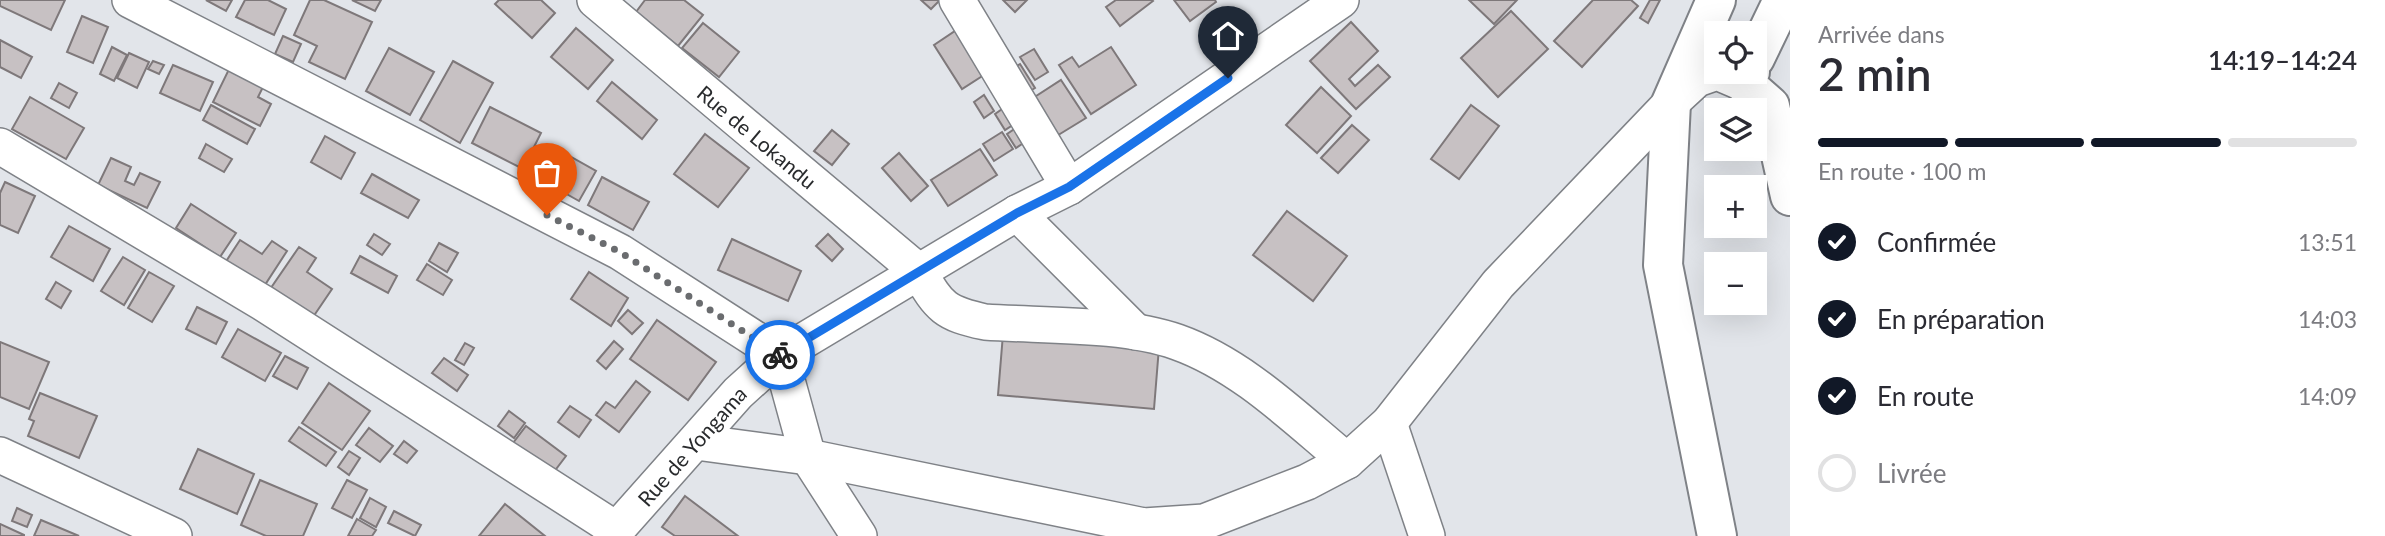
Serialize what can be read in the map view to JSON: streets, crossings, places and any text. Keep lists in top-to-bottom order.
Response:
{
  "streets": {
    "street": ["Rue de Lokandu", "Rue de Yongama"]
  },
  "crossings": [
    ["Rue de Lokandu", "Rue de Yongama"]
  ],
  "page": {
    "heading": ["2 min", "Arrivée dans", "14:19–14:24"],
    "map_buttons": ["+", "−"],
    "bar": "En route · 100 m",
    "list": [
      ["Confirmée", "13:51"],
      ["En préparation", "14:03"],
      ["En route", "14:09"],
      "Livrée"
    ]
  }
}
